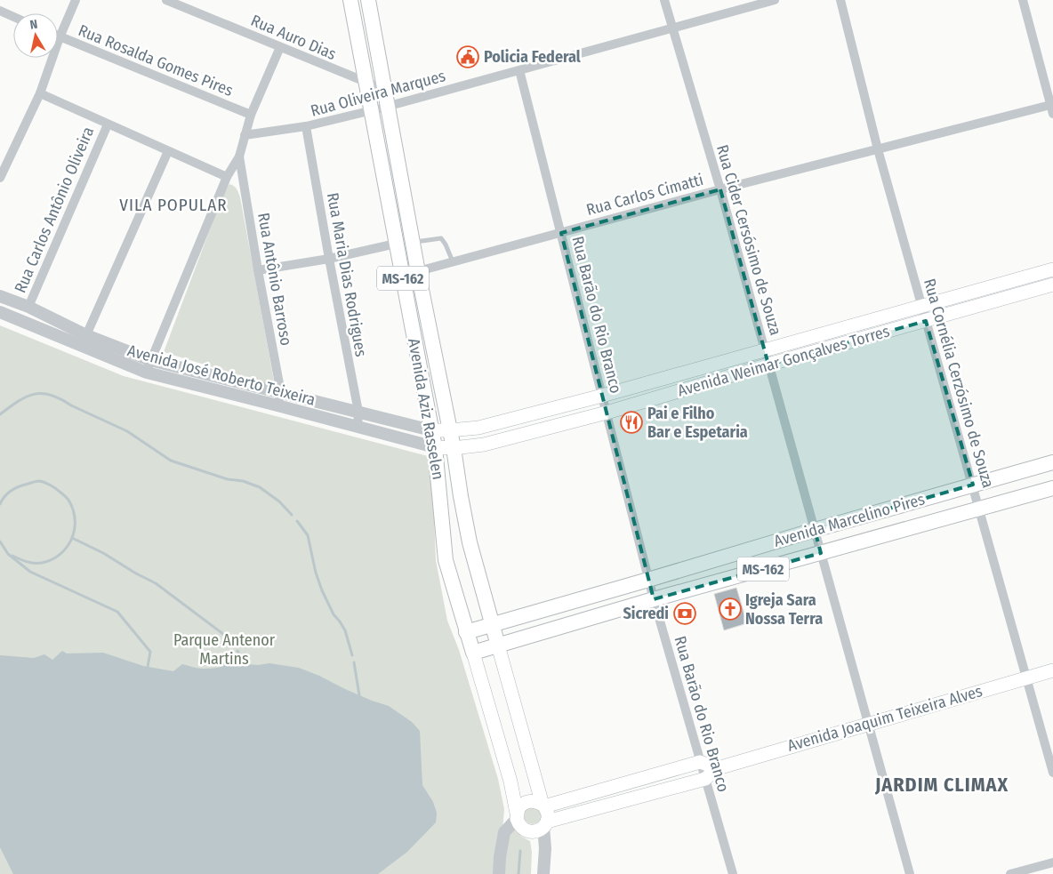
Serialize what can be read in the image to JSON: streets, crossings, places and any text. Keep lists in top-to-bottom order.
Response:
{
  "streets": {
    "main road": [
      "MS-162",
      "Avenida Weimar Gonçalves Torres",
      "Avenida José Roberto Teixeira",
      "Avenida Aziz Rasselen",
      "Avenida Marcelino Pires",
      "Avenida Joaquim Teixeira Alves"
    ],
    "street": [
      "Rua Auro Dias",
      "Rua Rosalda Gomes Pires",
      "Rua Oliveira Marques",
      "Rua Carlos Cimatti",
      "Rua Carlos Antônio Oliveira",
      "Rua Cider Cersósimo de Souza",
      "Rua Maria Dias Rodrigues",
      "Rua Antônio Barroso",
      "Rua Barão do Rio Branco",
      "Rua Cornélia Cerzósimo de Souza"
    ]
  },
  "crossings": [
    ["Rua Auro Dias", "Avenida Aziz Rasselen"],
    ["Rua Oliveira Marques", "Rua Cider Cersósimo de Souza"],
    ["Rua Oliveira Marques", "Rua Maria Dias Rodrigues"],
    ["Rua Oliveira Marques", "Rua Barão do Rio Branco"],
    ["Rua Oliveira Marques", "Avenida Aziz Rasselen"],
    ["Rua Carlos Cimatti", "Rua Cider Cersósimo de Souza"],
    ["Rua Carlos Cimatti", "Rua Barão do Rio Branco"],
    ["Rua Carlos Cimatti", "Rua Cornélia Cerzósimo de Souza"],
    ["Rua Carlos Cimatti", "Avenida Aziz Rasselen"],
    ["Rua Carlos Antônio Oliveira", "Avenida José Roberto Teixeira"],
    ["Rua Cider Cersósimo de Souza", "Avenida Weimar Gonçalves Torres"],
    ["Rua Cider Cersósimo de Souza", "Avenida Marcelino Pires"],
    ["Rua Cider Cersósimo de Souza", "Avenida Joaquim Teixeira Alves"],
    ["Rua Maria Dias Rodrigues", "Avenida José Roberto Teixeira"],
    ["Rua Antônio Barroso", "Avenida José Roberto Teixeira"],
    ["Rua Barão do Rio Branco", "Avenida Weimar Gonçalves Torres"],
    ["Rua Barão do Rio Branco", "Avenida Marcelino Pires"],
    ["Rua Barão do Rio Branco", "Avenida Joaquim Teixeira Alves"],
    ["Avenida Weimar Gonçalves Torres", "Avenida José Roberto Teixeira"],
    ["Avenida Weimar Gonçalves Torres", "Rua Cornélia Cerzósimo de Souza"],
    ["Avenida Weimar Gonçalves Torres", "Avenida Aziz Rasselen"],
    ["Avenida José Roberto Teixeira", "Avenida Aziz Rasselen"],
    ["Rua Cornélia Cerzósimo de Souza", "Avenida Marcelino Pires"],
    ["Rua Cornélia Cerzósimo de Souza", "Avenida Joaquim Teixeira Alves"],
    ["Avenida Aziz Rasselen", "Avenida Marcelino Pires"]
  ],
  "districts": ["VILA POPULAR", "JARDIM CLIMAX"],
  "parks": ["Parque Antenor Martins"],
  "places": {
    "public building": ["Policia Federal"],
    "restaurant": ["Pai e Filho Bar e Espetaria"],
    "church": ["Igreja Sara Nossa Terra"],
    "bank": ["Sicredi"]
  },
  "north": "top"
}
